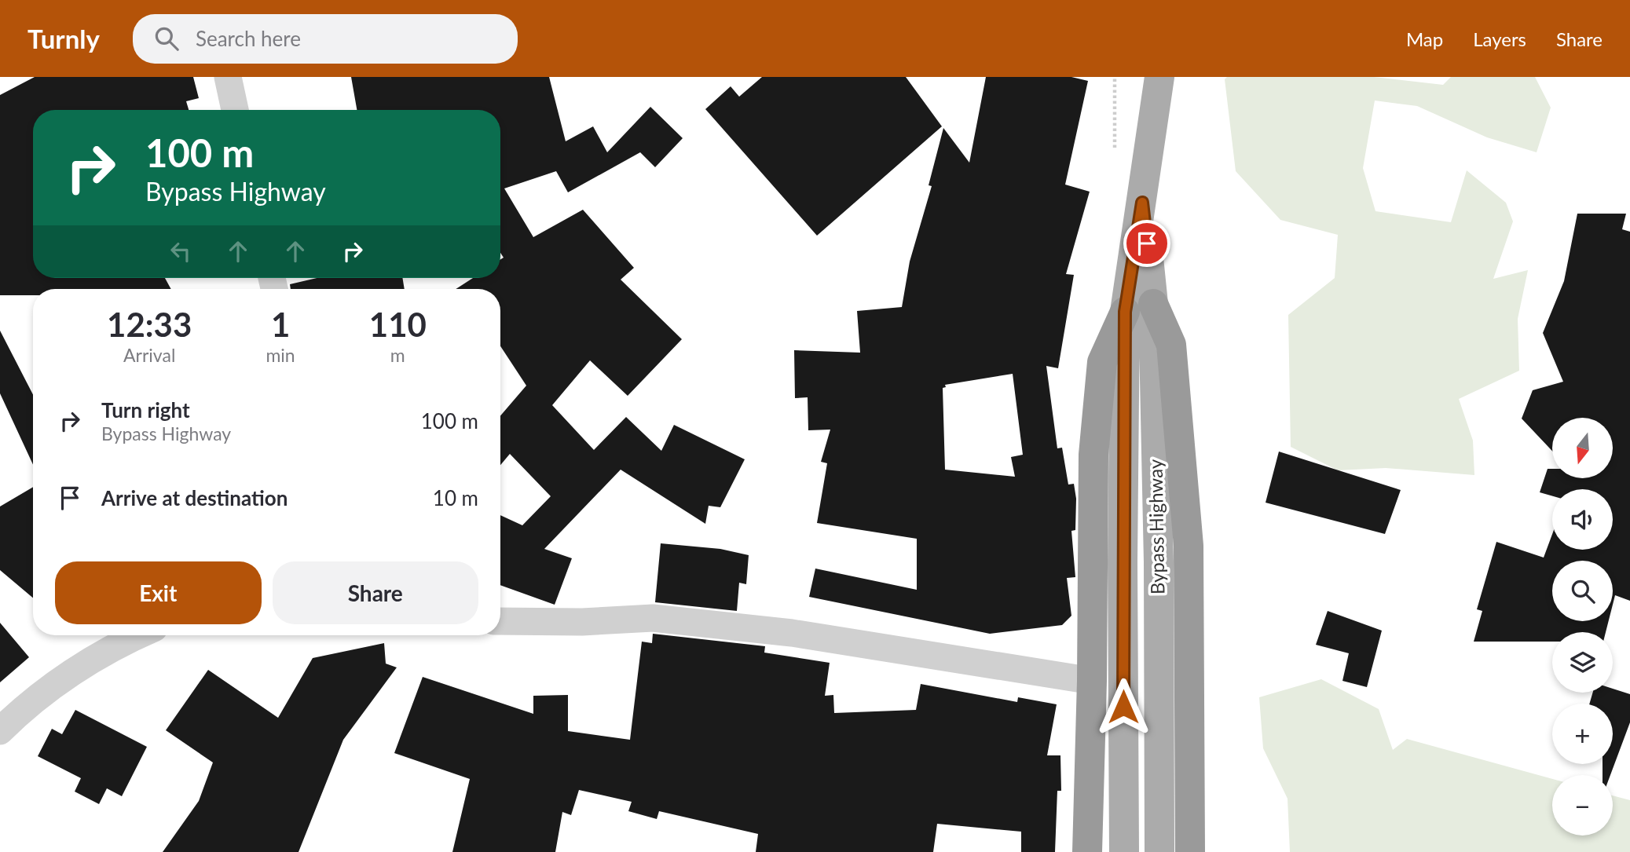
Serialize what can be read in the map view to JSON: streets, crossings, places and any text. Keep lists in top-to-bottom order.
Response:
{
  "streets": {
    "main road": ["Bypass Highway"]
  },
  "north": "bottom",
  "page": {
    "header": "Turnly",
    "search": "Search here",
    "nav": ["Map", "Layers", "Share"],
    "turn": ["100 m", "Bypass Highway"],
    "eta": [
      "12:33",
      "Arrival",
      "1",
      "min",
      "110",
      "m"
    ],
    "list": [
      {
        "name": "Turn right",
        "note": "Bypass Highway",
        "value": "100 m"
      },
      {
        "name": "Arrive at destination",
        "value": "10 m"
      }
    ],
    "map_buttons": ["+", "−"],
    "buttons": ["Exit", "Share"]
  }
}
